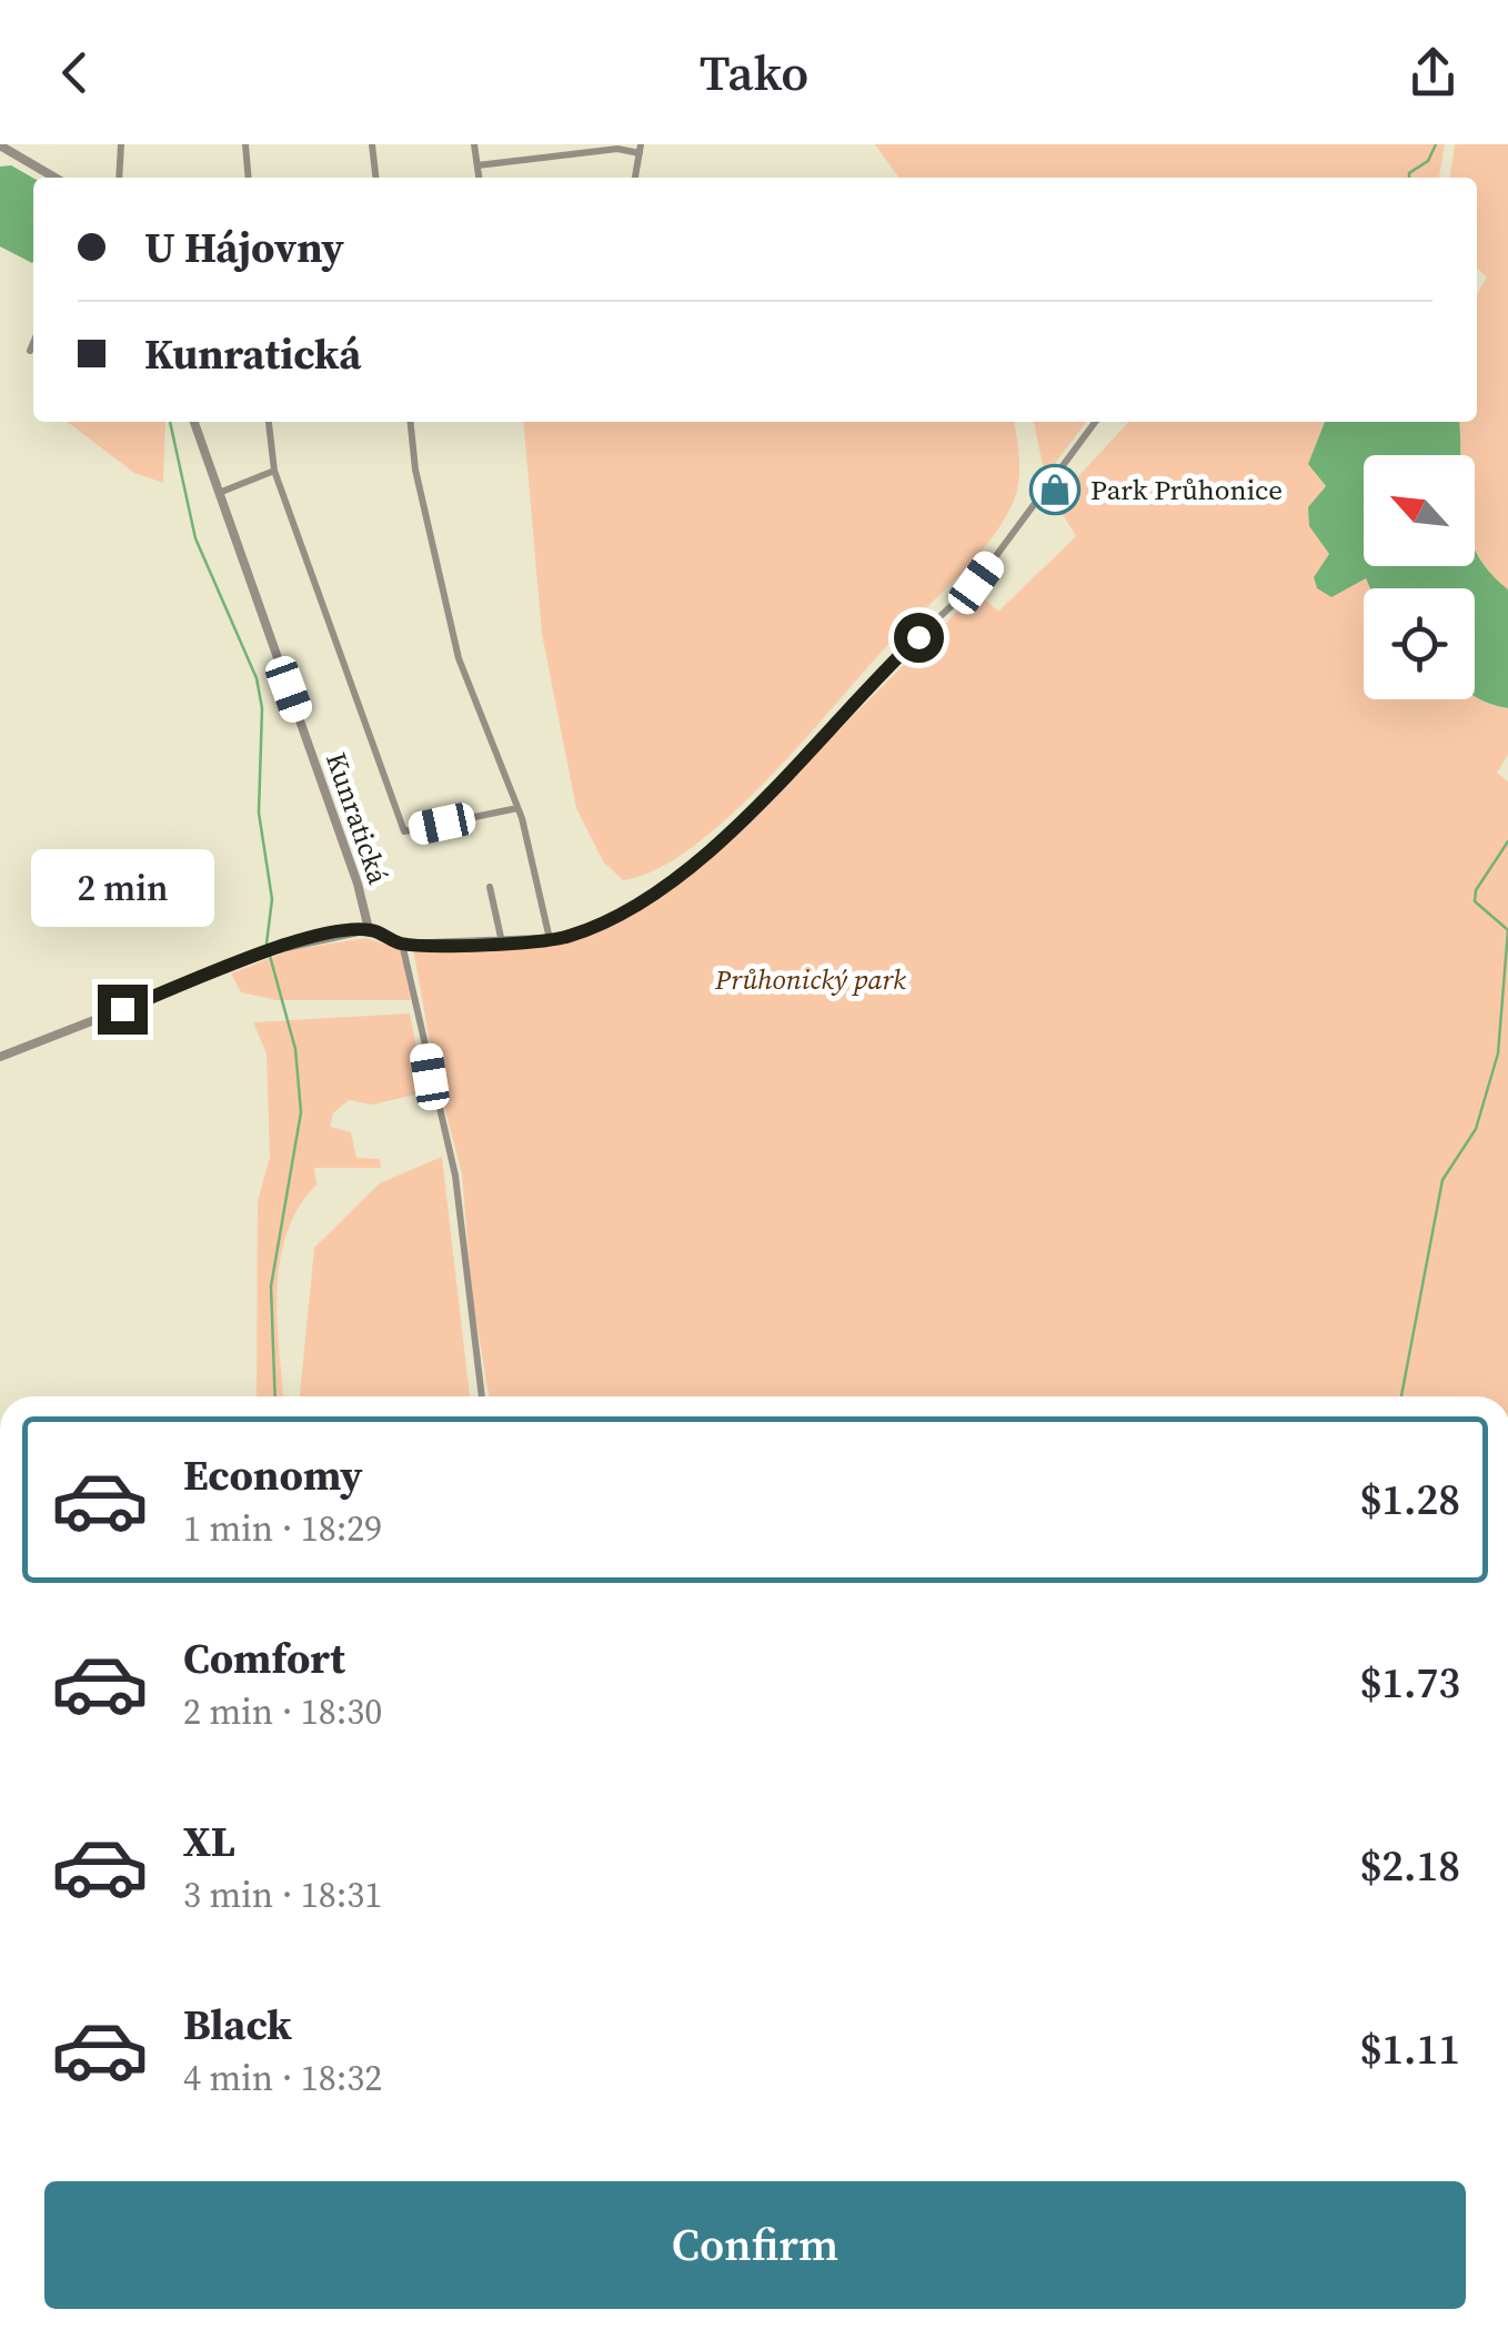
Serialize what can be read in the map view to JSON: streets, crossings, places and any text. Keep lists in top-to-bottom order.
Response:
{
  "streets": {
    "street": ["Kunratická"]
  },
  "parks": ["Průhonický park"],
  "places": {
    "shop": ["Park Průhonice"]
  },
  "north": "top left",
  "page": {
    "header": "Tako",
    "banner": ["U Hájovny", "Kunratická"],
    "bubble": "2 min",
    "list": [
      {
        "name": "Economy",
        "note": "1 min · 18:29",
        "value": "$1.28"
      },
      {
        "name": "Comfort",
        "note": "2 min · 18:30",
        "value": "$1.73"
      },
      {
        "name": "XL",
        "note": "3 min · 18:31",
        "value": "$2.18"
      },
      {
        "name": "Black",
        "note": "4 min · 18:32",
        "value": "$1.11"
      }
    ],
    "buttons": "Confirm"
  }
}
